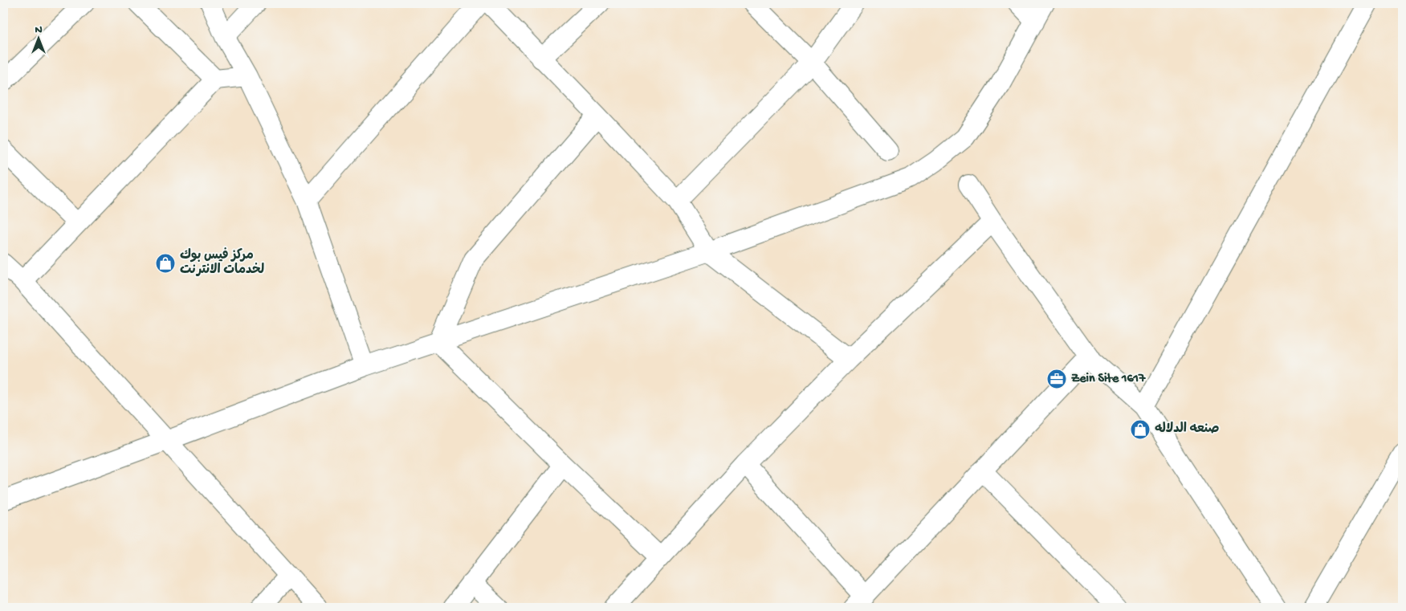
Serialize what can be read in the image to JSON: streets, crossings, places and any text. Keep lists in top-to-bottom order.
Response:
{
  "places": {
    "shop": ["مركز فيس بوك لخدمات الانترنت", "صنعه الدلاله"],
    "office": ["Zein Site 1617"]
  },
  "north": "top"
}
